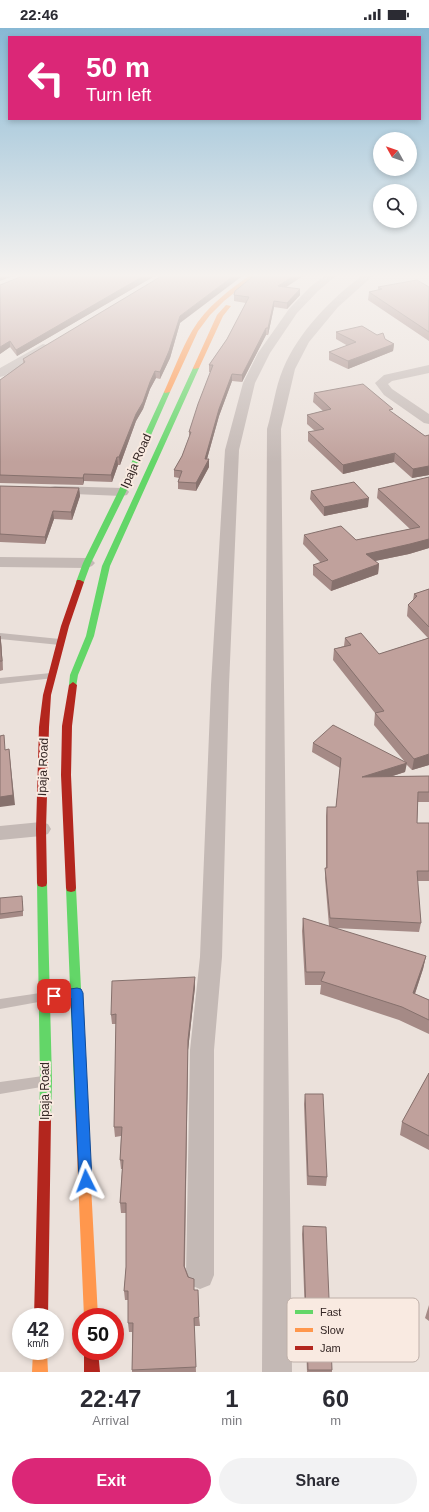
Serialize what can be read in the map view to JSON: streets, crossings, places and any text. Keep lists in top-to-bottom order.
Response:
{
  "streets": {
    "main road": ["Ipaja Road"]
  },
  "legend": ["Fast", "Slow", "Jam"],
  "north": "top left",
  "page": {
    "status": "22:46",
    "turn": ["50 m", "Turn left"],
    "speed": "42 km/h",
    "limit": "50",
    "eta": [
      "22:47",
      "Arrival",
      "1",
      "min",
      "60",
      "m"
    ],
    "buttons": ["Exit", "Share"]
  }
}
